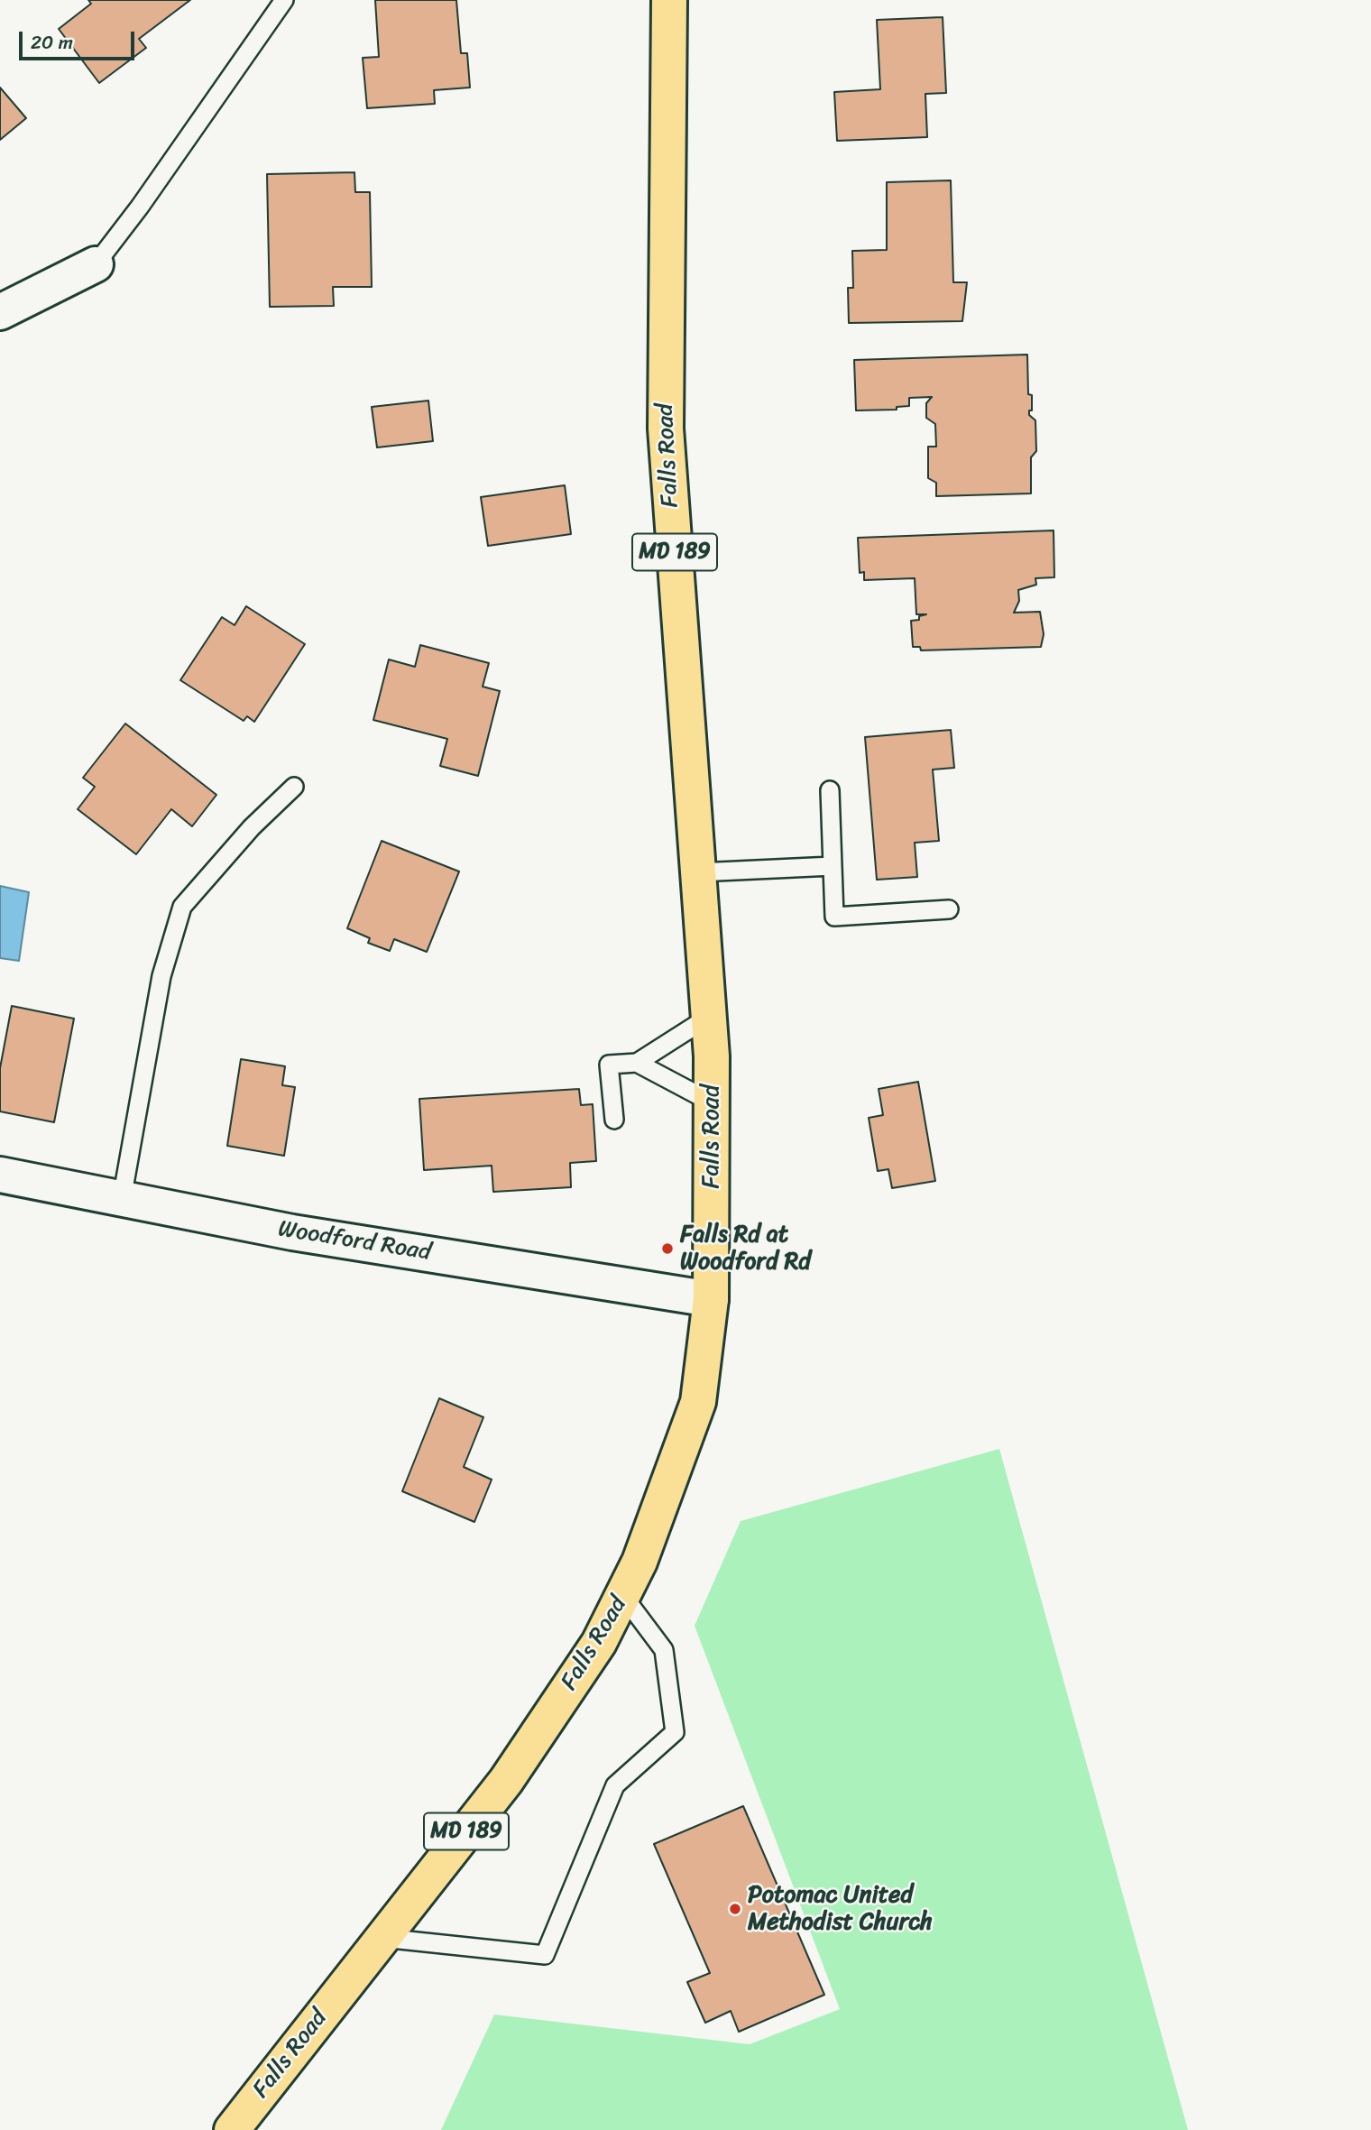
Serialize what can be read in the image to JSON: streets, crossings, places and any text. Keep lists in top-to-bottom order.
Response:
{
  "streets": {
    "main road": ["Falls Road", "MD 189"],
    "street": ["Woodford Road"]
  },
  "crossings": [
    ["Falls Road", "Woodford Road"]
  ],
  "places": ["Falls Rd at Woodford Rd", "Potomac United Methodist Church"],
  "scale_bar": "20 m"
}
